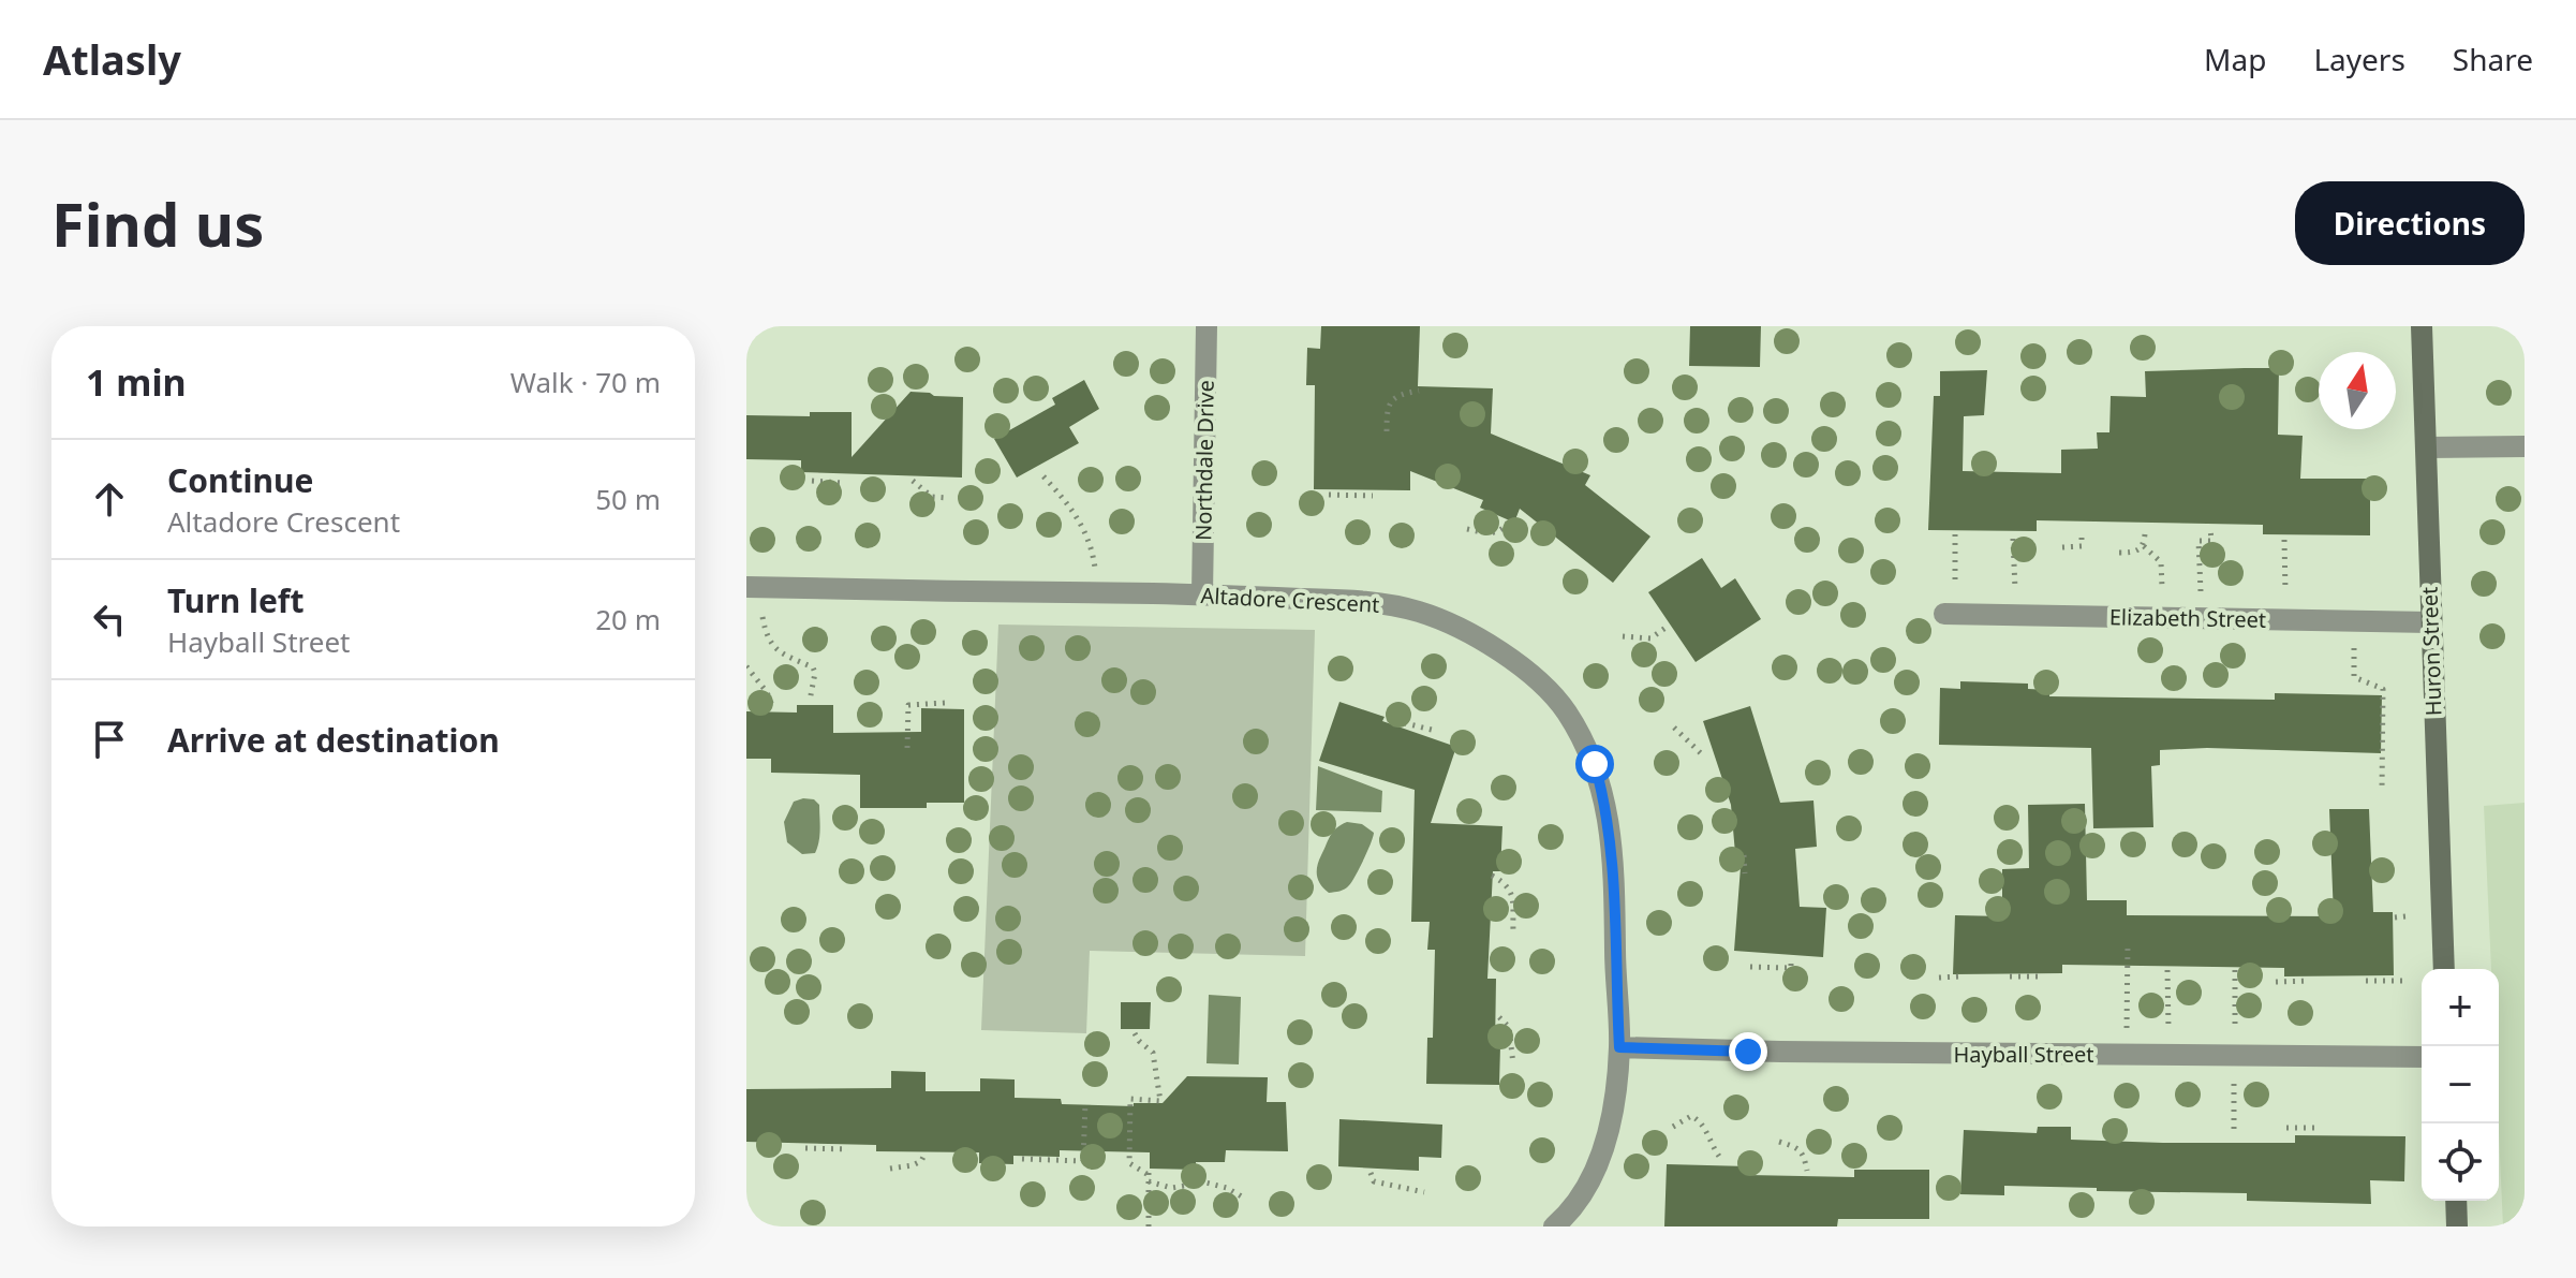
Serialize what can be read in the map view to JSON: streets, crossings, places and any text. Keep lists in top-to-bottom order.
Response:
{
  "streets": {
    "main road": ["Huron Street"],
    "street": [
      "Northdale Drive",
      "Altadore Crescent",
      "Elizabeth Street",
      "Hayball Street"
    ]
  },
  "crossings": [
    ["Northdale Drive", "Altadore Crescent"],
    ["Altadore Crescent", "Hayball Street"],
    ["Elizabeth Street", "Huron Street"]
  ],
  "north": "top",
  "page": {
    "header": "Atlasly",
    "nav": ["Map", "Layers", "Share"],
    "buttons": "Directions",
    "title": "Find us",
    "heading": ["1 min", "Walk · 70 m"],
    "list": [
      ["Continue", "Altadore Crescent", "50 m"],
      ["Turn left", "Hayball Street", "20 m"],
      "Arrive at destination"
    ],
    "map_buttons": ["+", "−"]
  }
}
